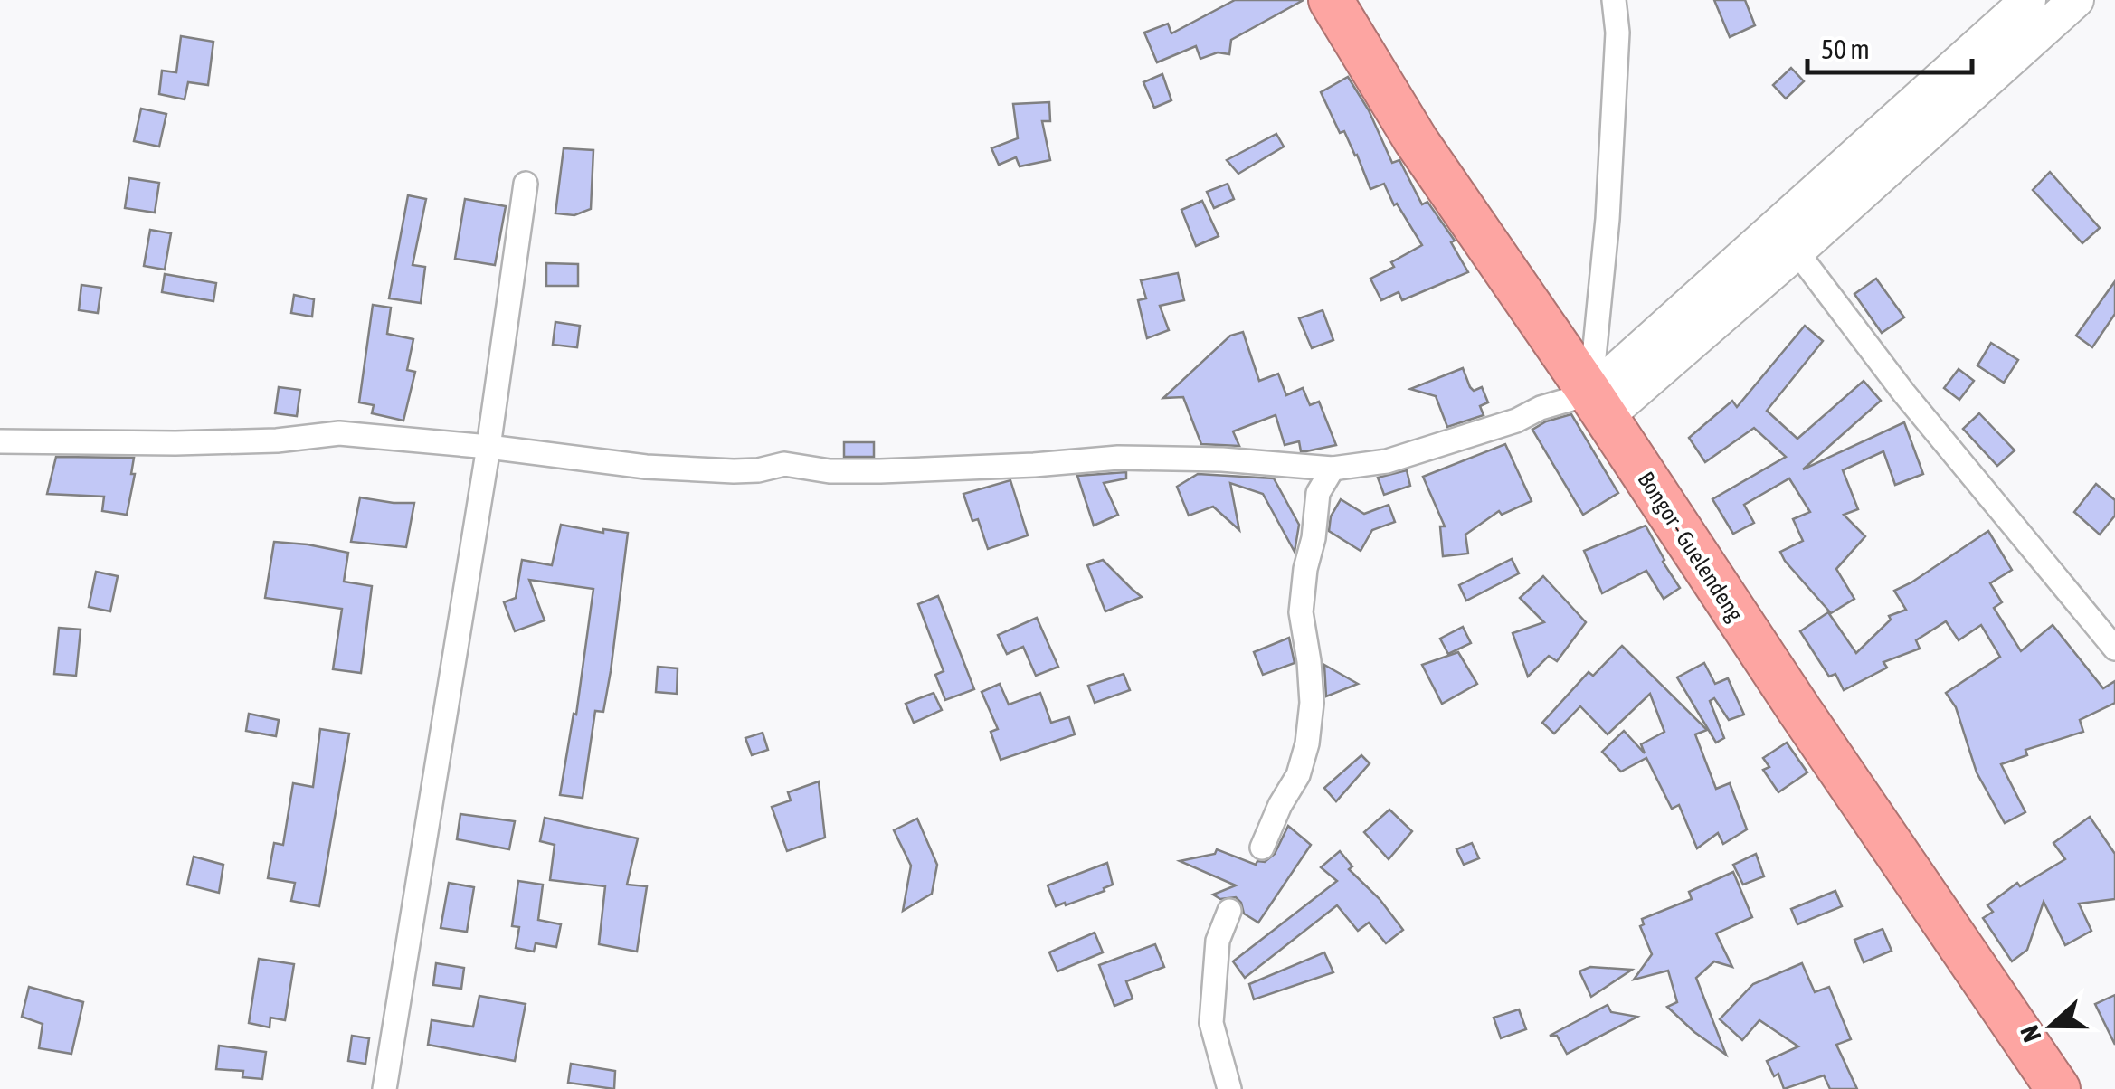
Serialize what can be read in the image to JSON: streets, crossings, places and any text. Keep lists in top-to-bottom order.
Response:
{
  "streets": {
    "highway": ["Bongor - Guelendeng"]
  },
  "scale_bar": "50 m",
  "north": "left"
}
